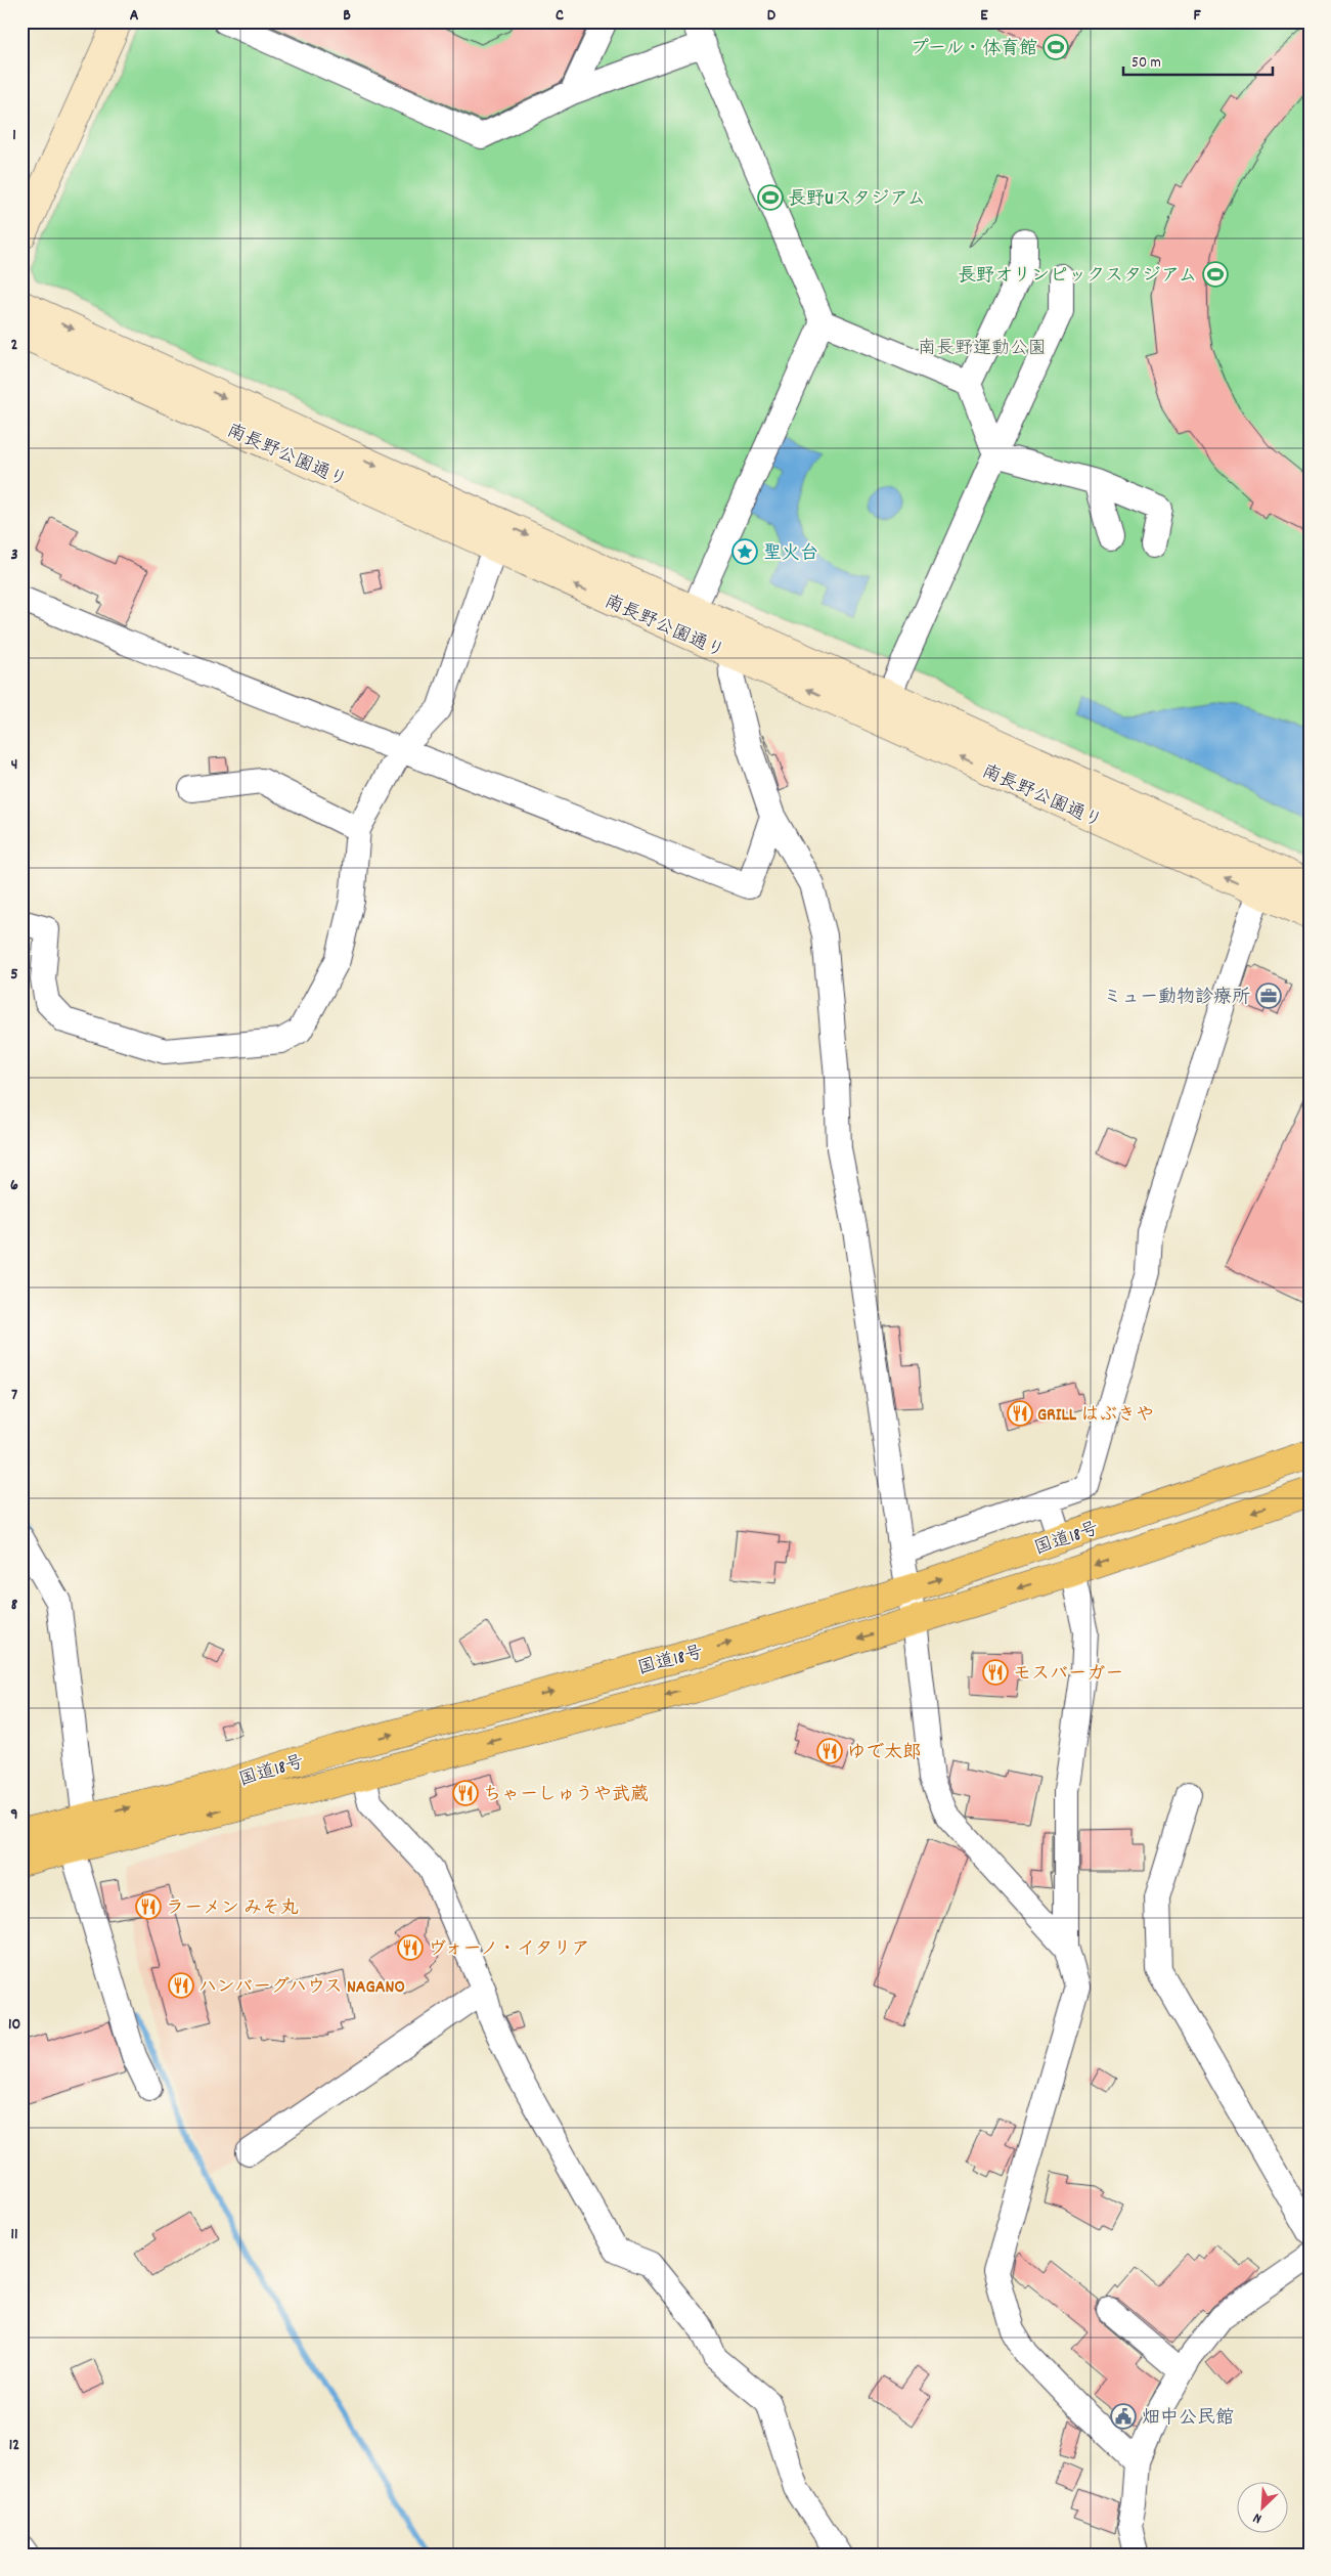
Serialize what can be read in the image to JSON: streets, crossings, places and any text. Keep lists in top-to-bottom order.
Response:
{
  "streets": {
    "highway": ["国道18号"],
    "street": ["南長野公園通り"]
  },
  "parks": ["南長野運動公園"],
  "places": {
    "sports": ["プール・体育館", "長野Uスタジアム", "長野オリンピックスタジアム"],
    "place": ["聖火台"],
    "office": ["ミュー動物診療所"],
    "restaurant": [
      "GRILL はぶきや",
      "モスバーガー",
      "ゆで太郎",
      "ちゃーしゅうや武蔵",
      "ラーメン みそ丸",
      "ヴォーノ・イタリア",
      "ハンバーグハウス NAGANO"
    ],
    "public building": ["畑中公民館"]
  },
  "scale_bar": "50 m",
  "north": "bottom left",
  "grid": {
    "columns": [
      "A",
      "B",
      "C",
      "D",
      "E",
      "F"
    ],
    "rows": [
      "1",
      "2",
      "3",
      "4",
      "5",
      "6",
      "7",
      "8",
      "9",
      "10",
      "11",
      "12"
    ]
  }
}
